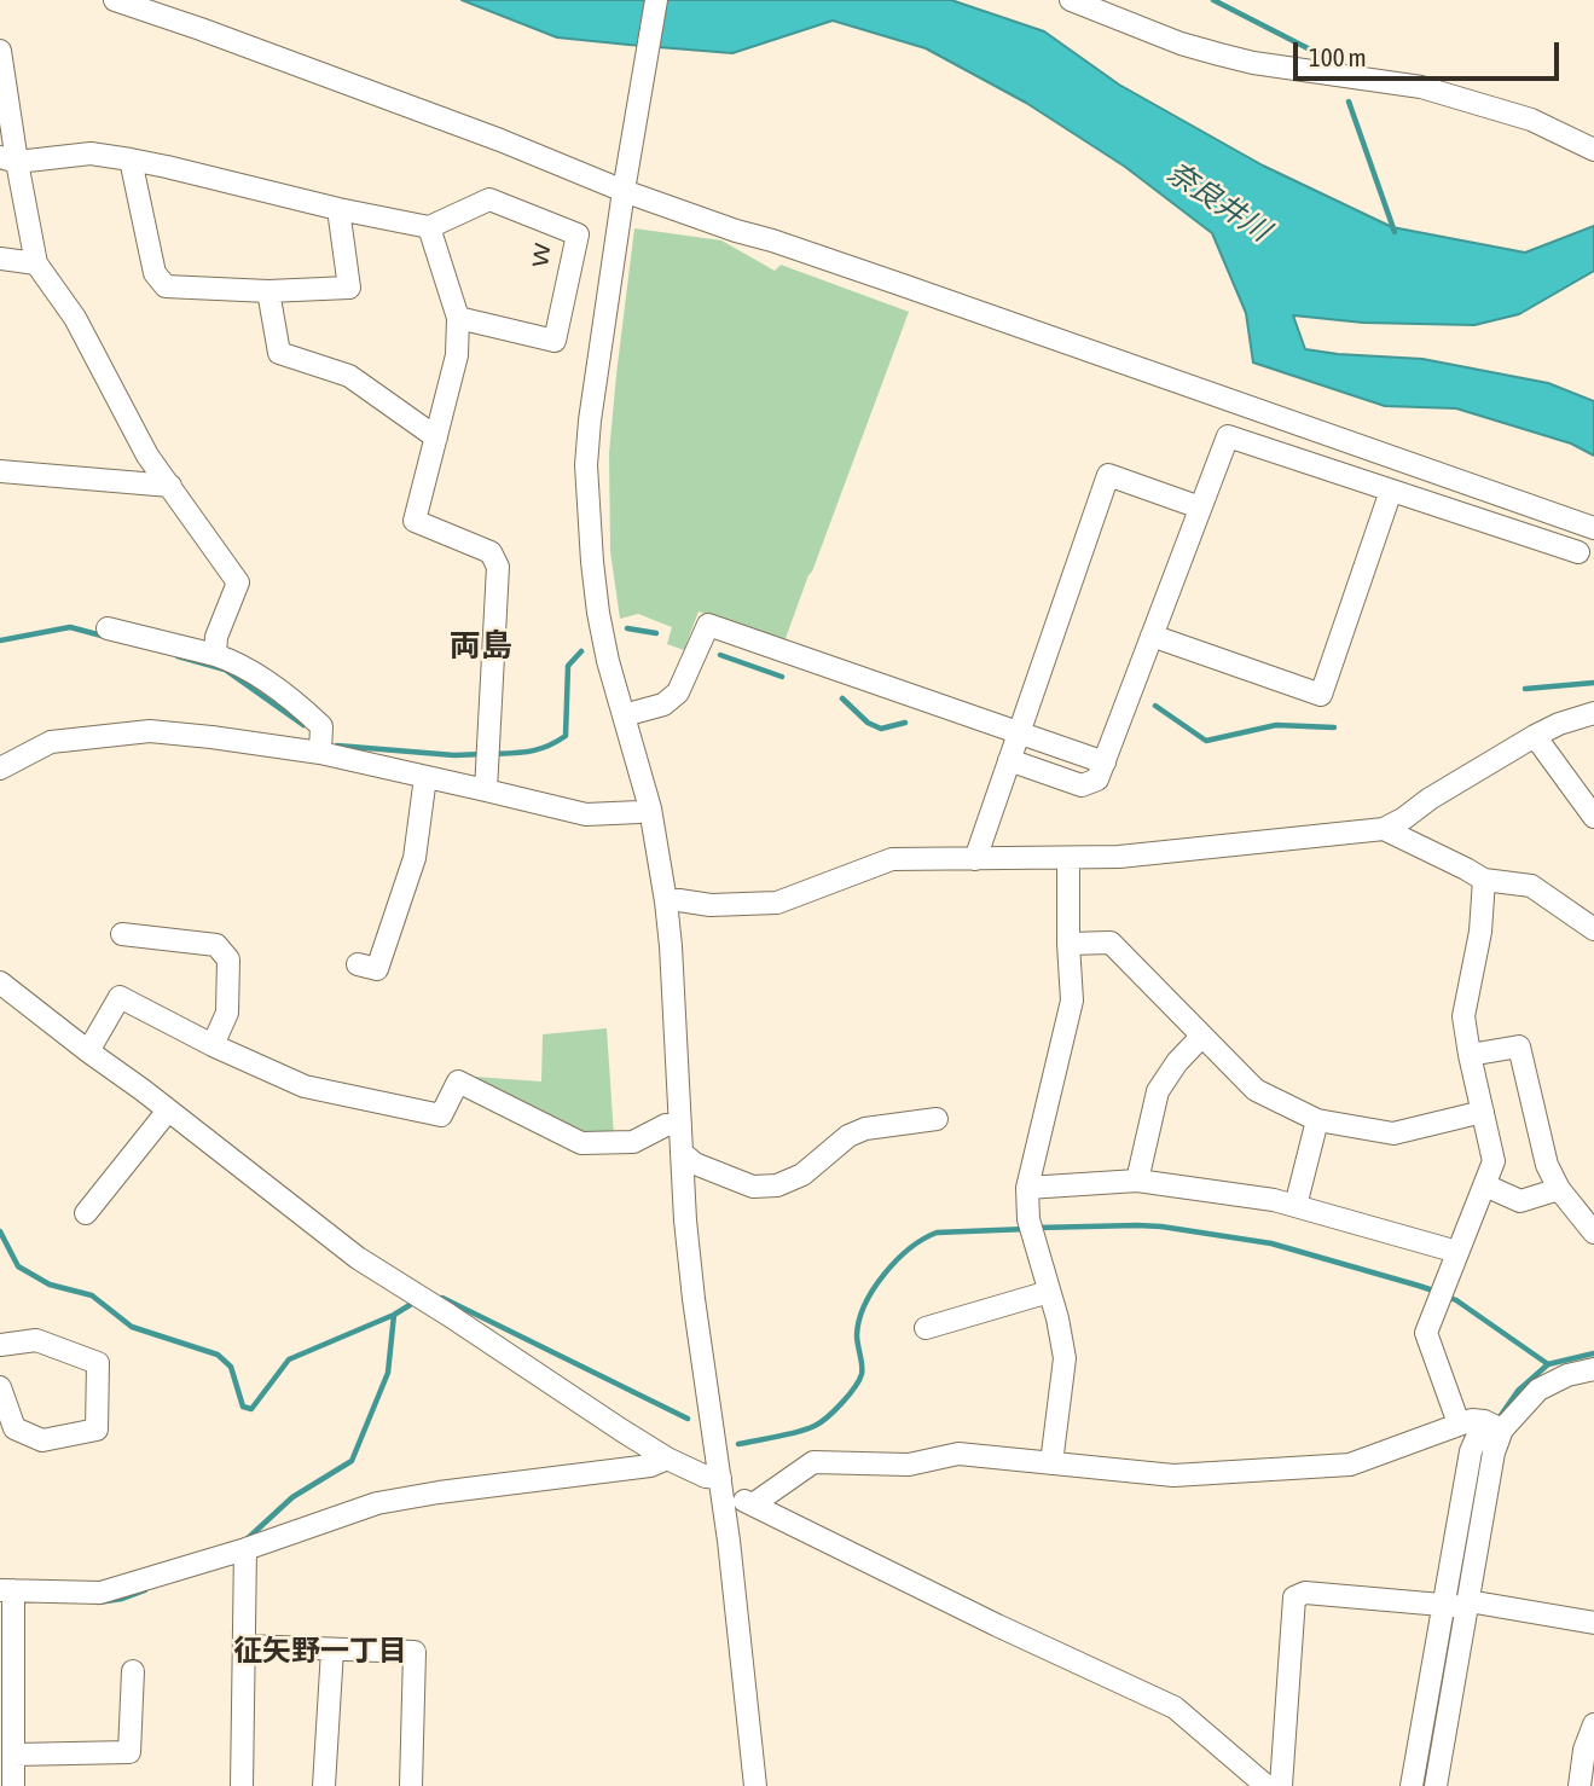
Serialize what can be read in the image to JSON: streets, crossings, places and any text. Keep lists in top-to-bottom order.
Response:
{
  "streets": {
    "street": ["ｗ"]
  },
  "districts": ["両島", "征矢野一丁目"],
  "water": ["奈良井川"],
  "scale_bar": "100 m"
}
